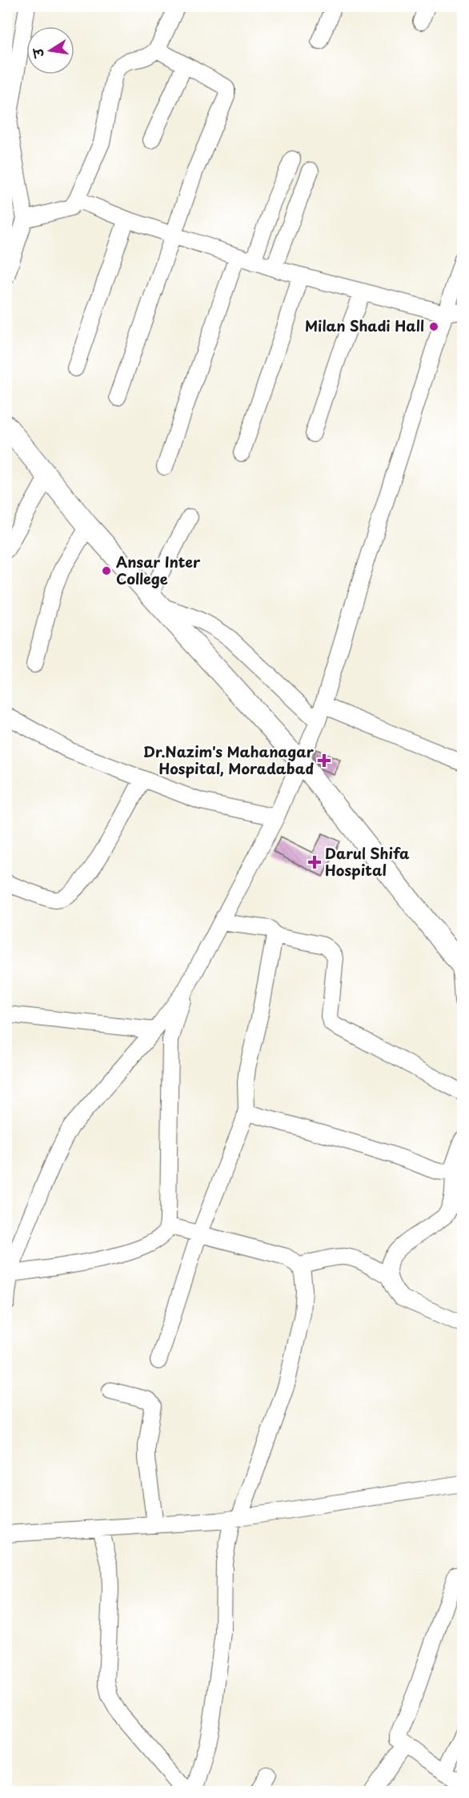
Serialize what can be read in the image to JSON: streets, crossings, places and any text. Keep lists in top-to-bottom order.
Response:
{
  "places": {
    "other": ["Milan Shadi Hall", "Ansar Inter College"],
    "health": ["Dr.Nazim's Mahanagar Hospital, Moradabad", "Darul Shifa Hospital"]
  },
  "north": "left"
}
